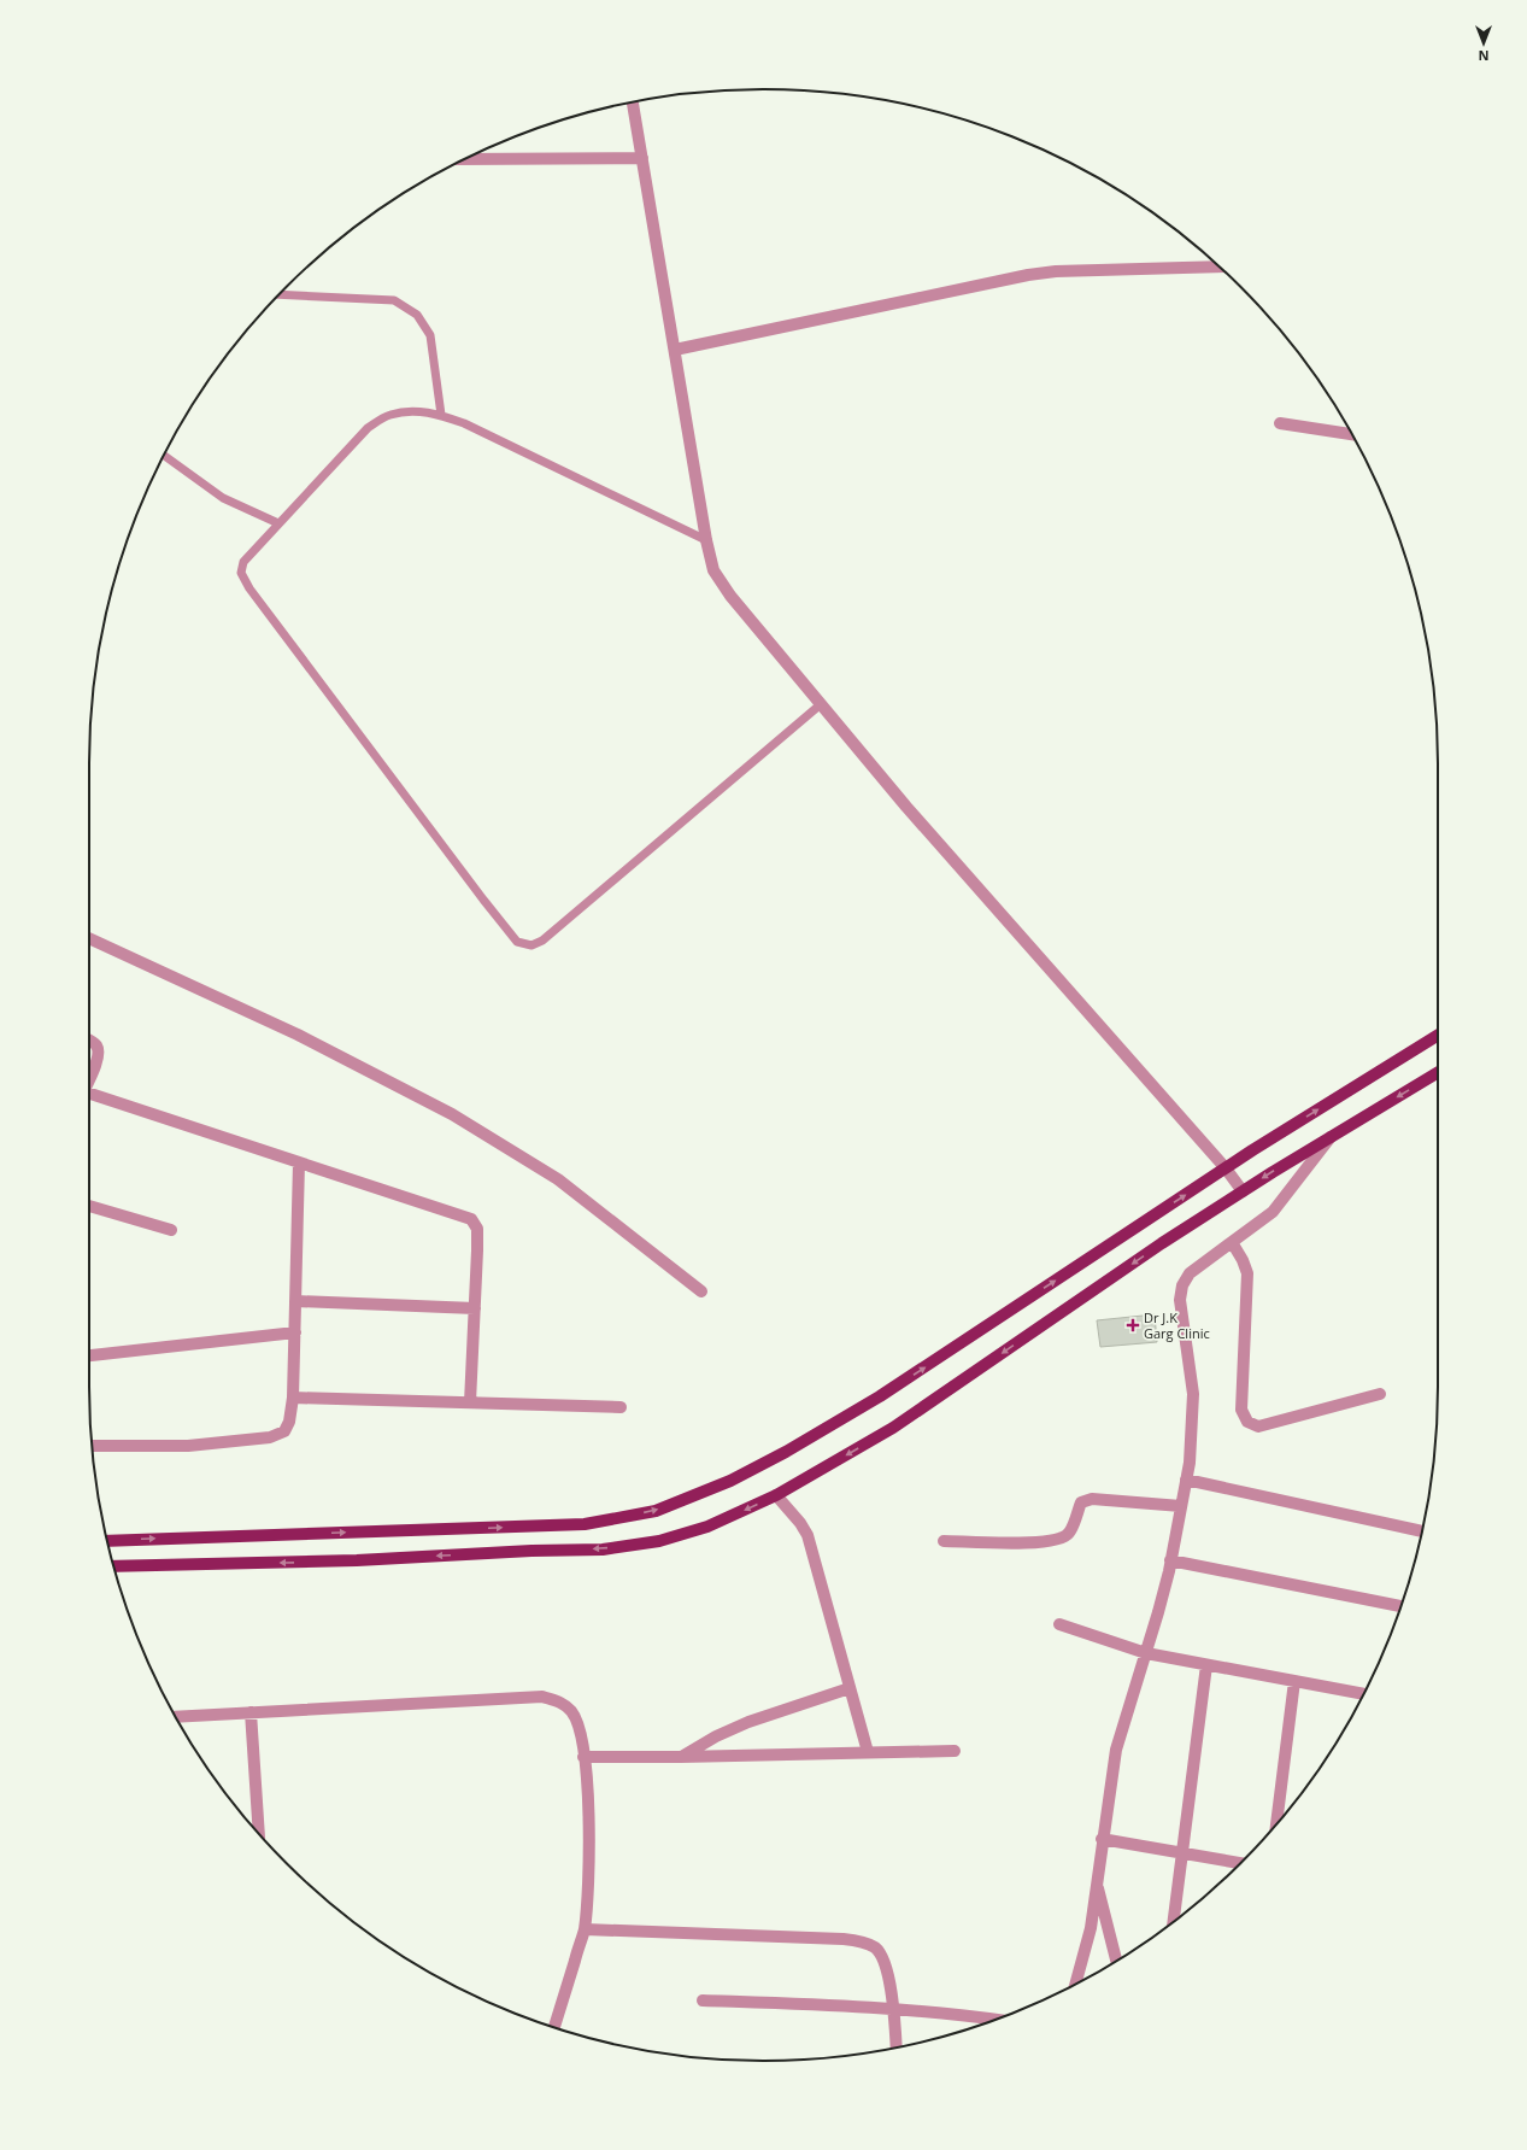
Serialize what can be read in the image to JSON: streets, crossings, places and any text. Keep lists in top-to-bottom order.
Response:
{
  "places": {
    "health": ["Dr J.K Garg Clinic"]
  },
  "north": "bottom"
}
